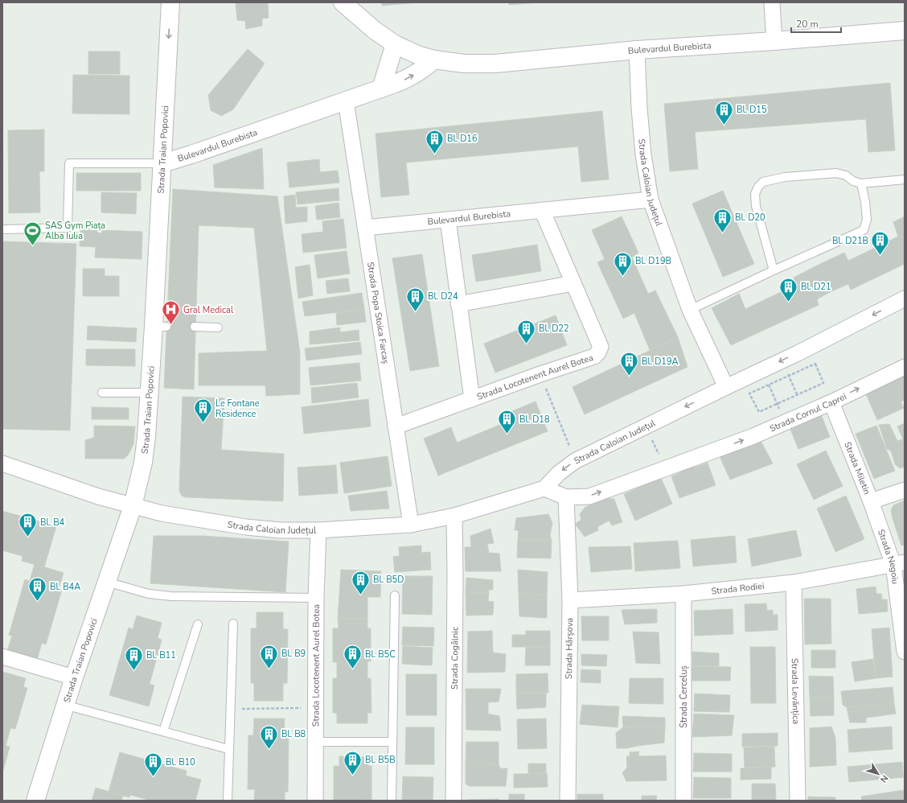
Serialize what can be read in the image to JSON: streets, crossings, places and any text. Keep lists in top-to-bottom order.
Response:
{
  "streets": {
    "street": [
      "Bulevardul Burebista",
      "Strada Traian Popovici",
      "Strada Caloian Județul",
      "Strada Popa Stoica Farcaș",
      "Strada Locotenent Aurel Botea",
      "Strada Cornul Caprei",
      "Strada Miletin",
      "Strada Negoiu",
      "Strada Rodiei",
      "Strada Hârșova",
      "Strada Cogâlnic",
      "Strada Levănțica",
      "Strada Cerceluș"
    ]
  },
  "crossings": [
    ["Bulevardul Burebista", "Strada Traian Popovici"],
    ["Bulevardul Burebista", "Strada Caloian Județul"],
    ["Bulevardul Burebista", "Strada Popa Stoica Farcaș"],
    ["Bulevardul Burebista", "Strada Locotenent Aurel Botea"],
    ["Strada Traian Popovici", "Strada Caloian Județul"],
    ["Strada Caloian Județul", "Strada Popa Stoica Farcaș"],
    ["Strada Caloian Județul", "Strada Locotenent Aurel Botea"],
    ["Strada Caloian Județul", "Strada Cogâlnic"],
    ["Strada Popa Stoica Farcaș", "Strada Locotenent Aurel Botea"],
    ["Strada Cornul Caprei", "Strada Miletin"],
    ["Strada Miletin", "Strada Negoiu"],
    ["Strada Negoiu", "Strada Rodiei"],
    ["Strada Rodiei", "Strada Hârșova"],
    ["Strada Rodiei", "Strada Levănțica"],
    ["Strada Rodiei", "Strada Cerceluș"]
  ],
  "one_way": ["Strada Cornul Caprei"],
  "places": {
    "building": [
      "Bl. D15",
      "Bl. D16",
      "Bl. D20",
      "Bl. D21B",
      "Bl. D19B",
      "Bl. D21",
      "Bl. D24",
      "Bl. D22",
      "Bl. D19A",
      "Le Fontane Residence",
      "Bl. D18",
      "Bl. B4",
      "Bl. B5D",
      "Bl. B4A",
      "Bl. B9",
      "Bl. B5C",
      "Bl. B11",
      "Bl. B8",
      "Bl. B5B",
      "Bl. B10"
    ],
    "sports": ["SAS Gym Piața Alba Iulia"],
    "hospital": ["Gral Medical"]
  },
  "scale_bar": "20 m",
  "north": "bottom right"
}
